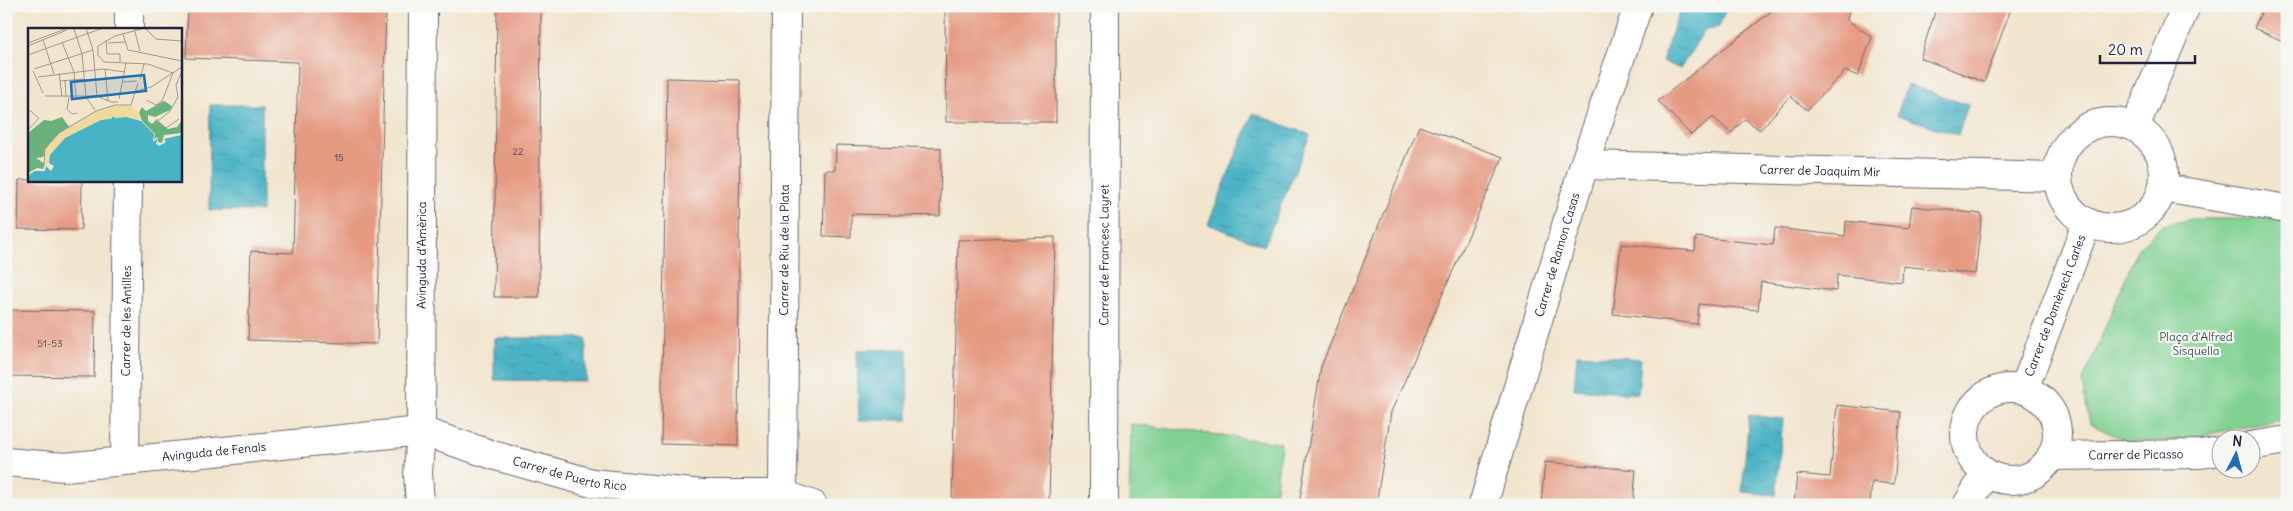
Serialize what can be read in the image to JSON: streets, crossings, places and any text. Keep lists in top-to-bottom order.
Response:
{
  "streets": {
    "street": [
      "Carrer de Joaquim Mir",
      "Carrer de Riu de la Plata",
      "Carrer de Ramon Casas",
      "Avinguda d'Amèrica",
      "Carrer de Francesc Layret",
      "Carrer de Domènech Carles",
      "Carrer de les Antilles",
      "Avinguda de Fenals",
      "Carrer de Picasso",
      "Carrer de Puerto Rico"
    ]
  },
  "crossings": [
    ["Carrer de Joaquim Mir", "Carrer de Ramon Casas"],
    ["Carrer de Joaquim Mir", "Carrer de Domènech Carles"],
    ["Carrer de Riu de la Plata", "Carrer de Puerto Rico"],
    ["Avinguda d'Amèrica", "Avinguda de Fenals"],
    ["Avinguda d'Amèrica", "Carrer de Puerto Rico"],
    ["Carrer de Domènech Carles", "Carrer de Picasso"],
    ["Carrer de les Antilles", "Avinguda de Fenals"],
    ["Avinguda de Fenals", "Carrer de Puerto Rico"]
  ],
  "parks": ["Plaça d'Alfred Sisquella"],
  "house_numbers": ["22", "15", "51-53"],
  "scale_bar": "20 m",
  "north": "top"
}
